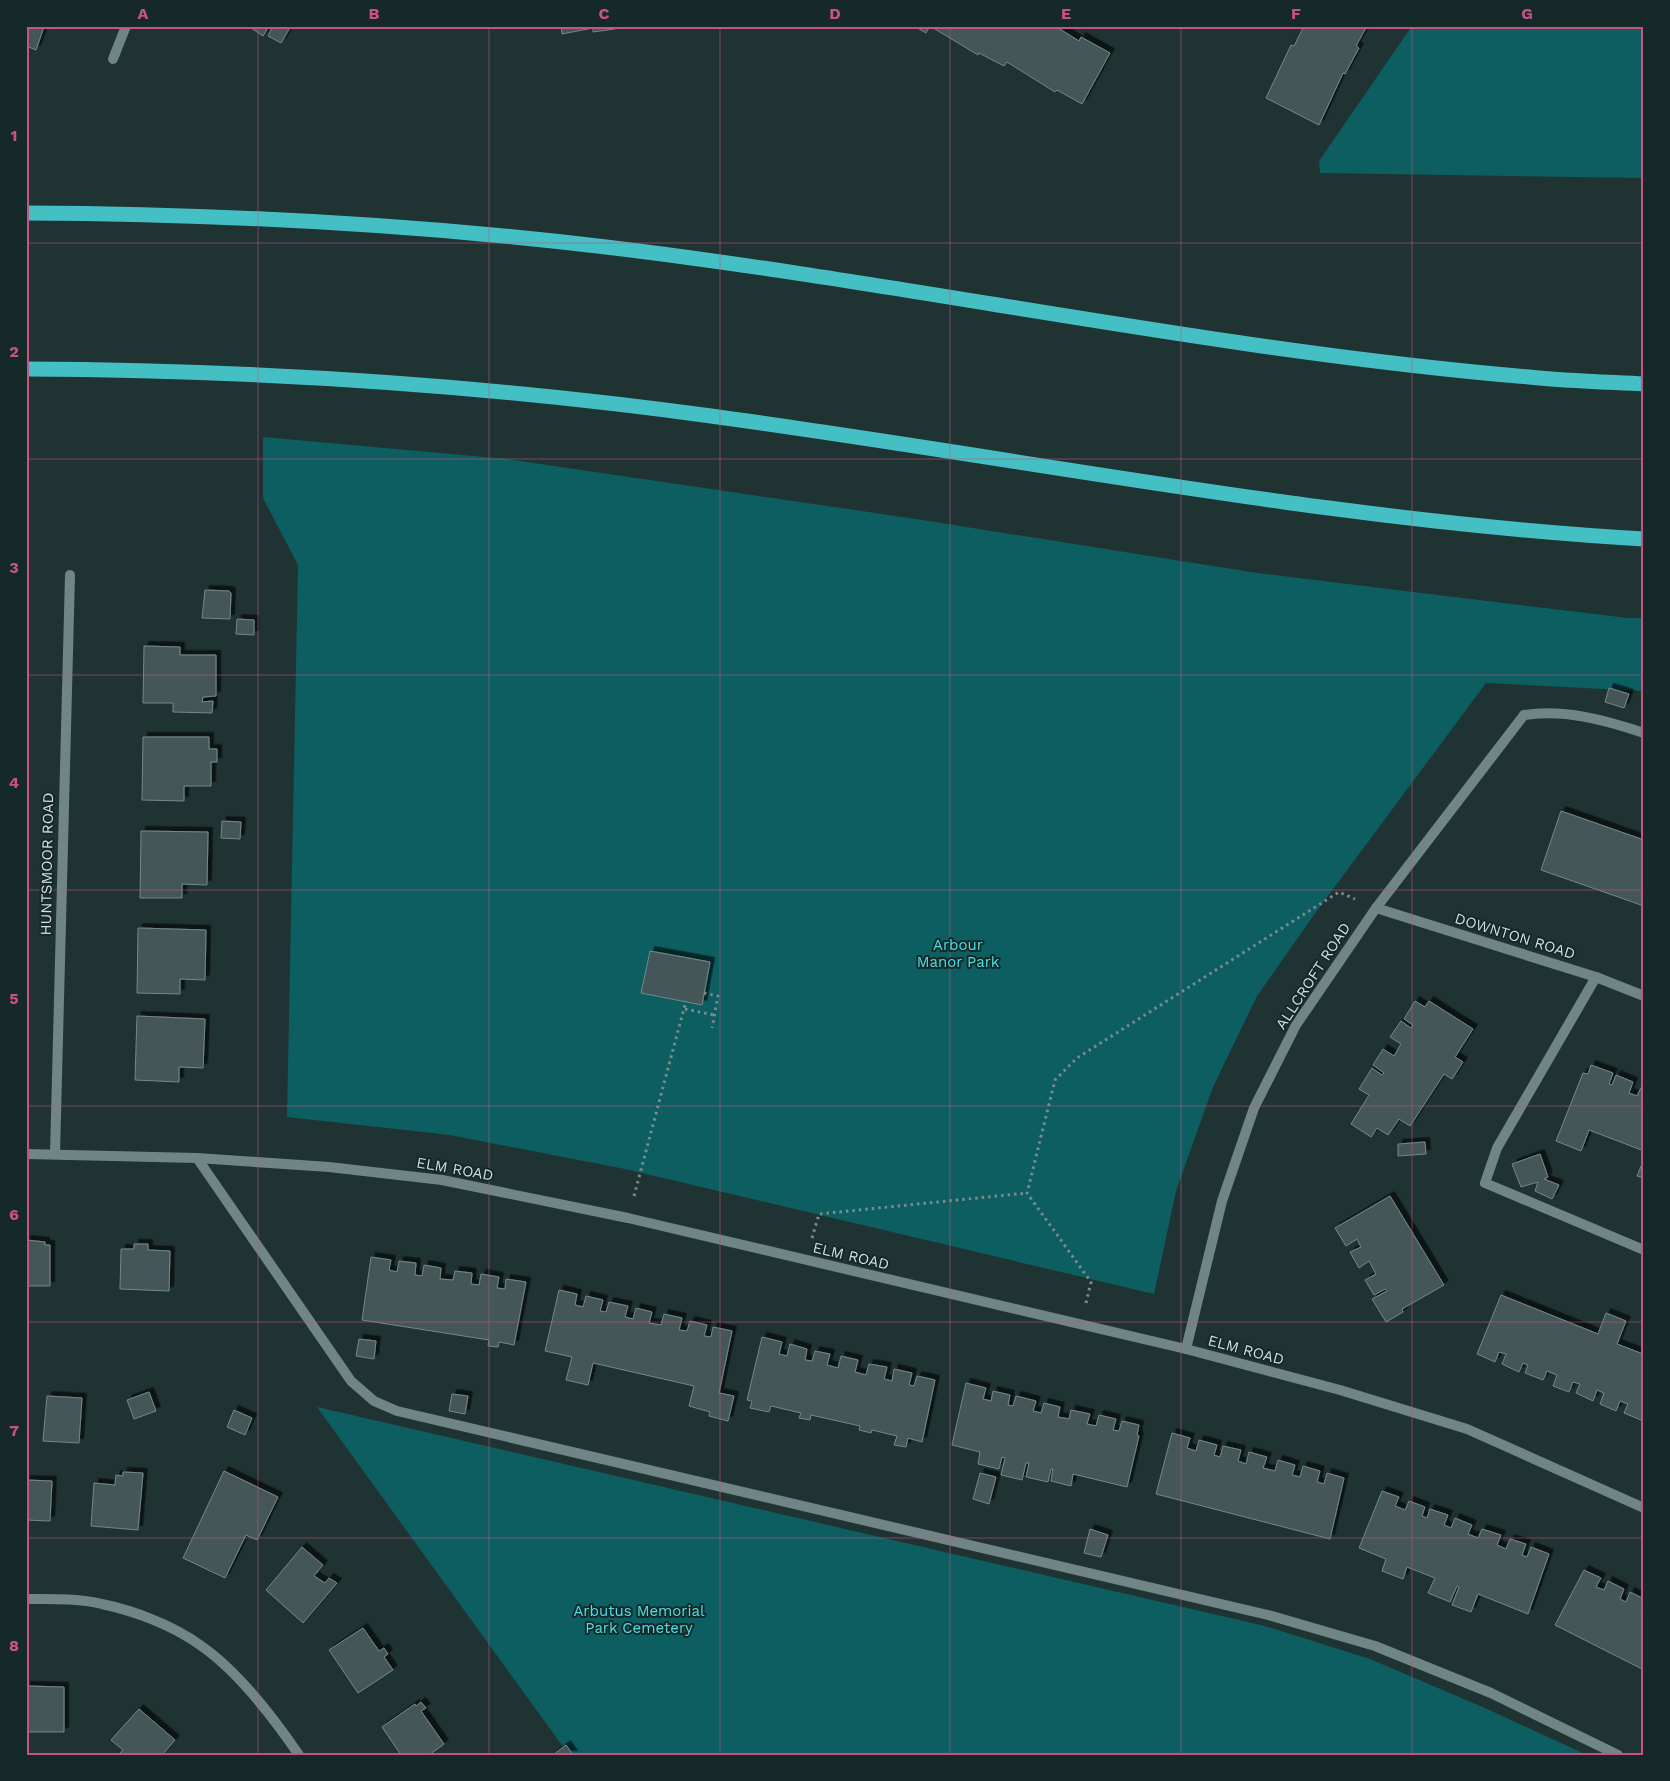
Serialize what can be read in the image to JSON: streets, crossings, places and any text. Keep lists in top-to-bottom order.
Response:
{
  "streets": {
    "street": [
      "HUNTSMOOR ROAD",
      "DOWNTON ROAD",
      "ALLCROFT ROAD",
      "ELM ROAD"
    ]
  },
  "crossings": [
    ["HUNTSMOOR ROAD", "ELM ROAD"],
    ["DOWNTON ROAD", "ALLCROFT ROAD"],
    ["ALLCROFT ROAD", "ELM ROAD"]
  ],
  "parks": ["Arbour Manor Park", "Arbutus Memorial Park Cemetery"],
  "grid": {
    "columns": [
      "A",
      "B",
      "C",
      "D",
      "E",
      "F",
      "G"
    ],
    "rows": [
      "1",
      "2",
      "3",
      "4",
      "5",
      "6",
      "7",
      "8"
    ]
  }
}
